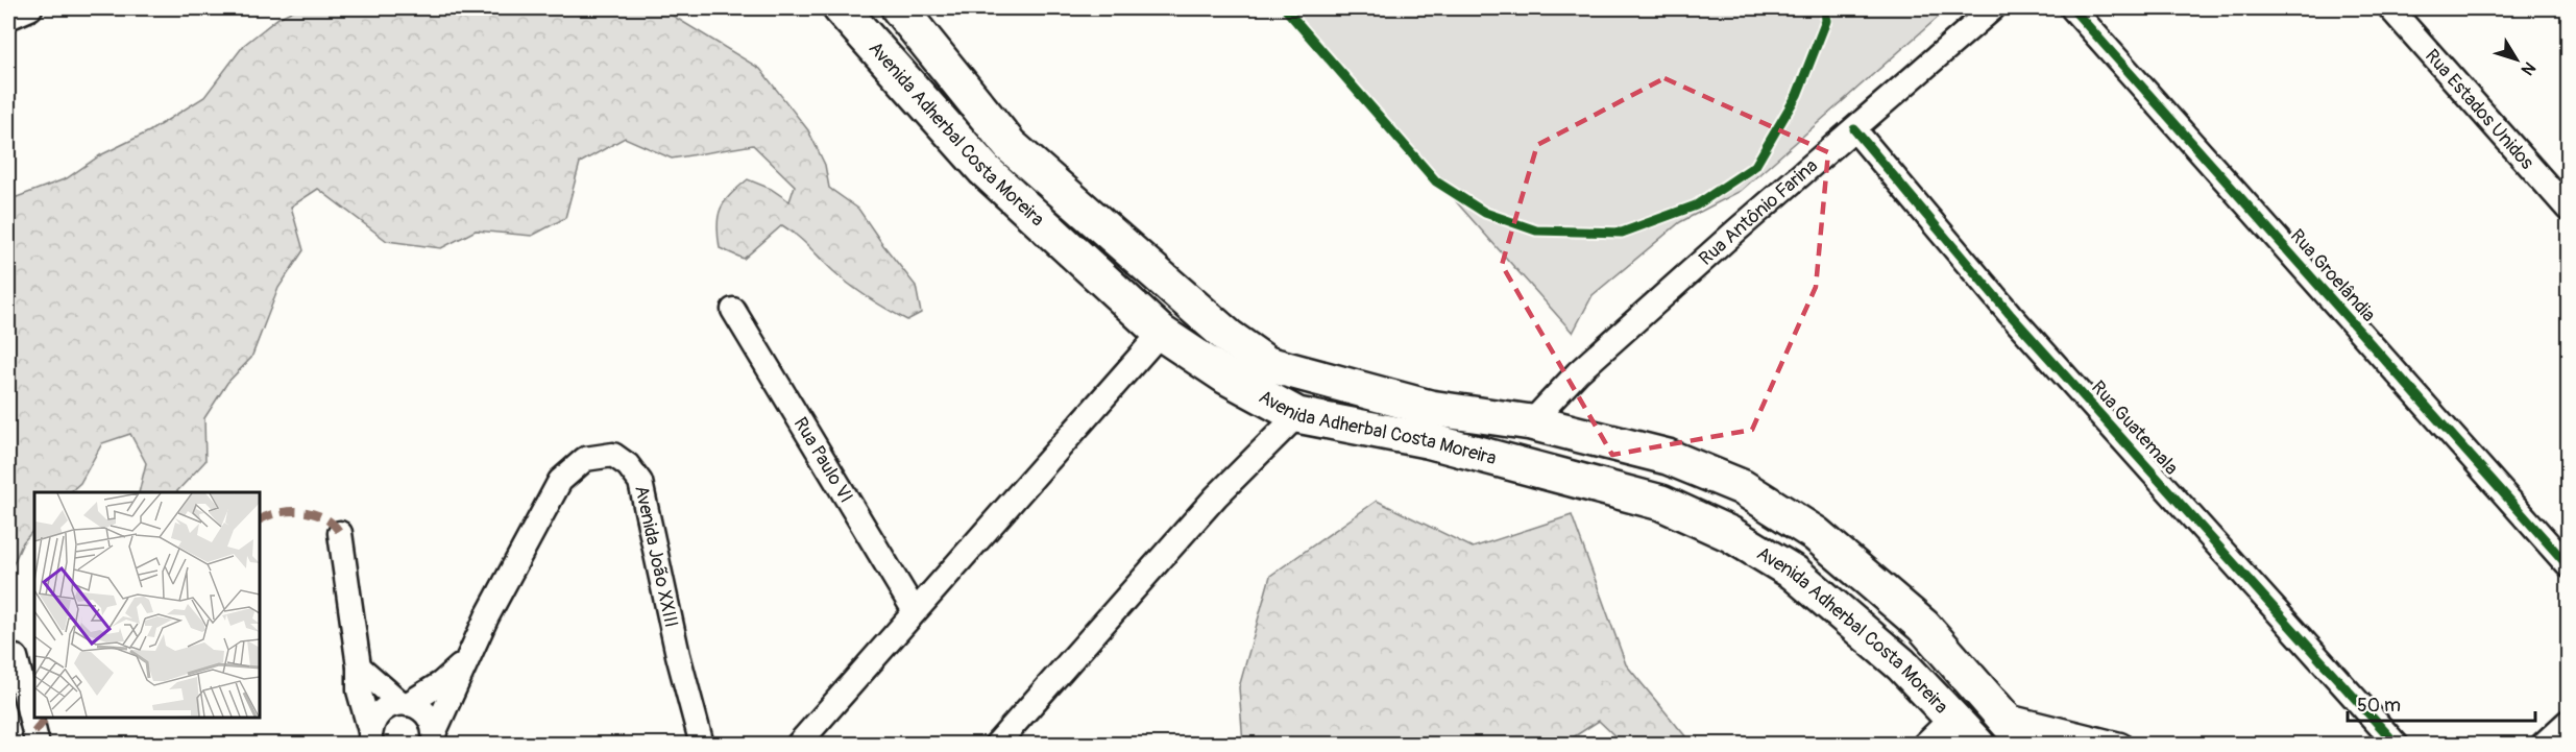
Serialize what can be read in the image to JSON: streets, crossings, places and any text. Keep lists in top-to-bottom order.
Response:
{
  "streets": {
    "main road": ["Avenida Adherbal Costa Moreira"],
    "street": [
      "Rua Estados Unidos",
      "Rua Antônio Farina",
      "Rua Groelândia",
      "Rua Guatemala",
      "Rua Paulo VI",
      "Avenida João XXIII"
    ]
  },
  "crossings": [
    ["Avenida Adherbal Costa Moreira", "Rua Antônio Farina"],
    ["Rua Antônio Farina", "Rua Guatemala"]
  ],
  "scale_bar": "50 m",
  "north": "bottom right"
}
